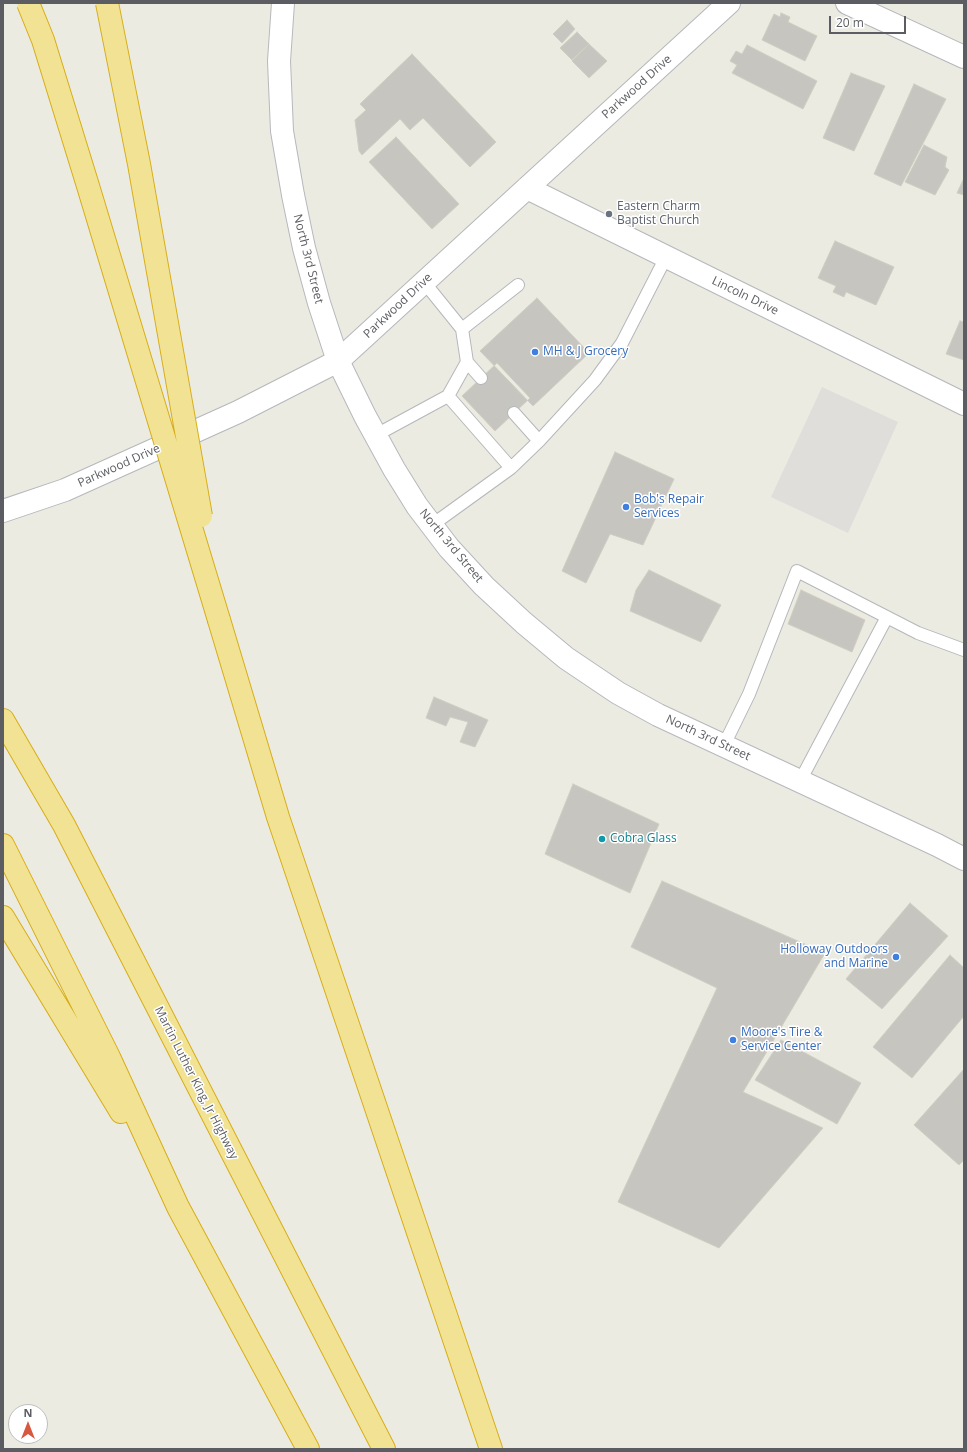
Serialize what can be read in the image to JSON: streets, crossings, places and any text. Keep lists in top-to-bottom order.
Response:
{
  "streets": {
    "highway": ["Martin Luther King, Jr Highway"],
    "street": ["Parkwood Drive", "North 3rd Street", "Lincoln Drive"]
  },
  "crossings": [
    ["Parkwood Drive", "North 3rd Street"],
    ["Parkwood Drive", "Lincoln Drive"]
  ],
  "places": [
    "Eastern Charm Baptist Church",
    "MH & J Grocery",
    "Bob's Repair Services",
    "Cobra Glass",
    "Holloway Outdoors and Marine",
    "Moore's Tire & Service Center"
  ],
  "scale_bar": "20 m",
  "north": "top"
}
